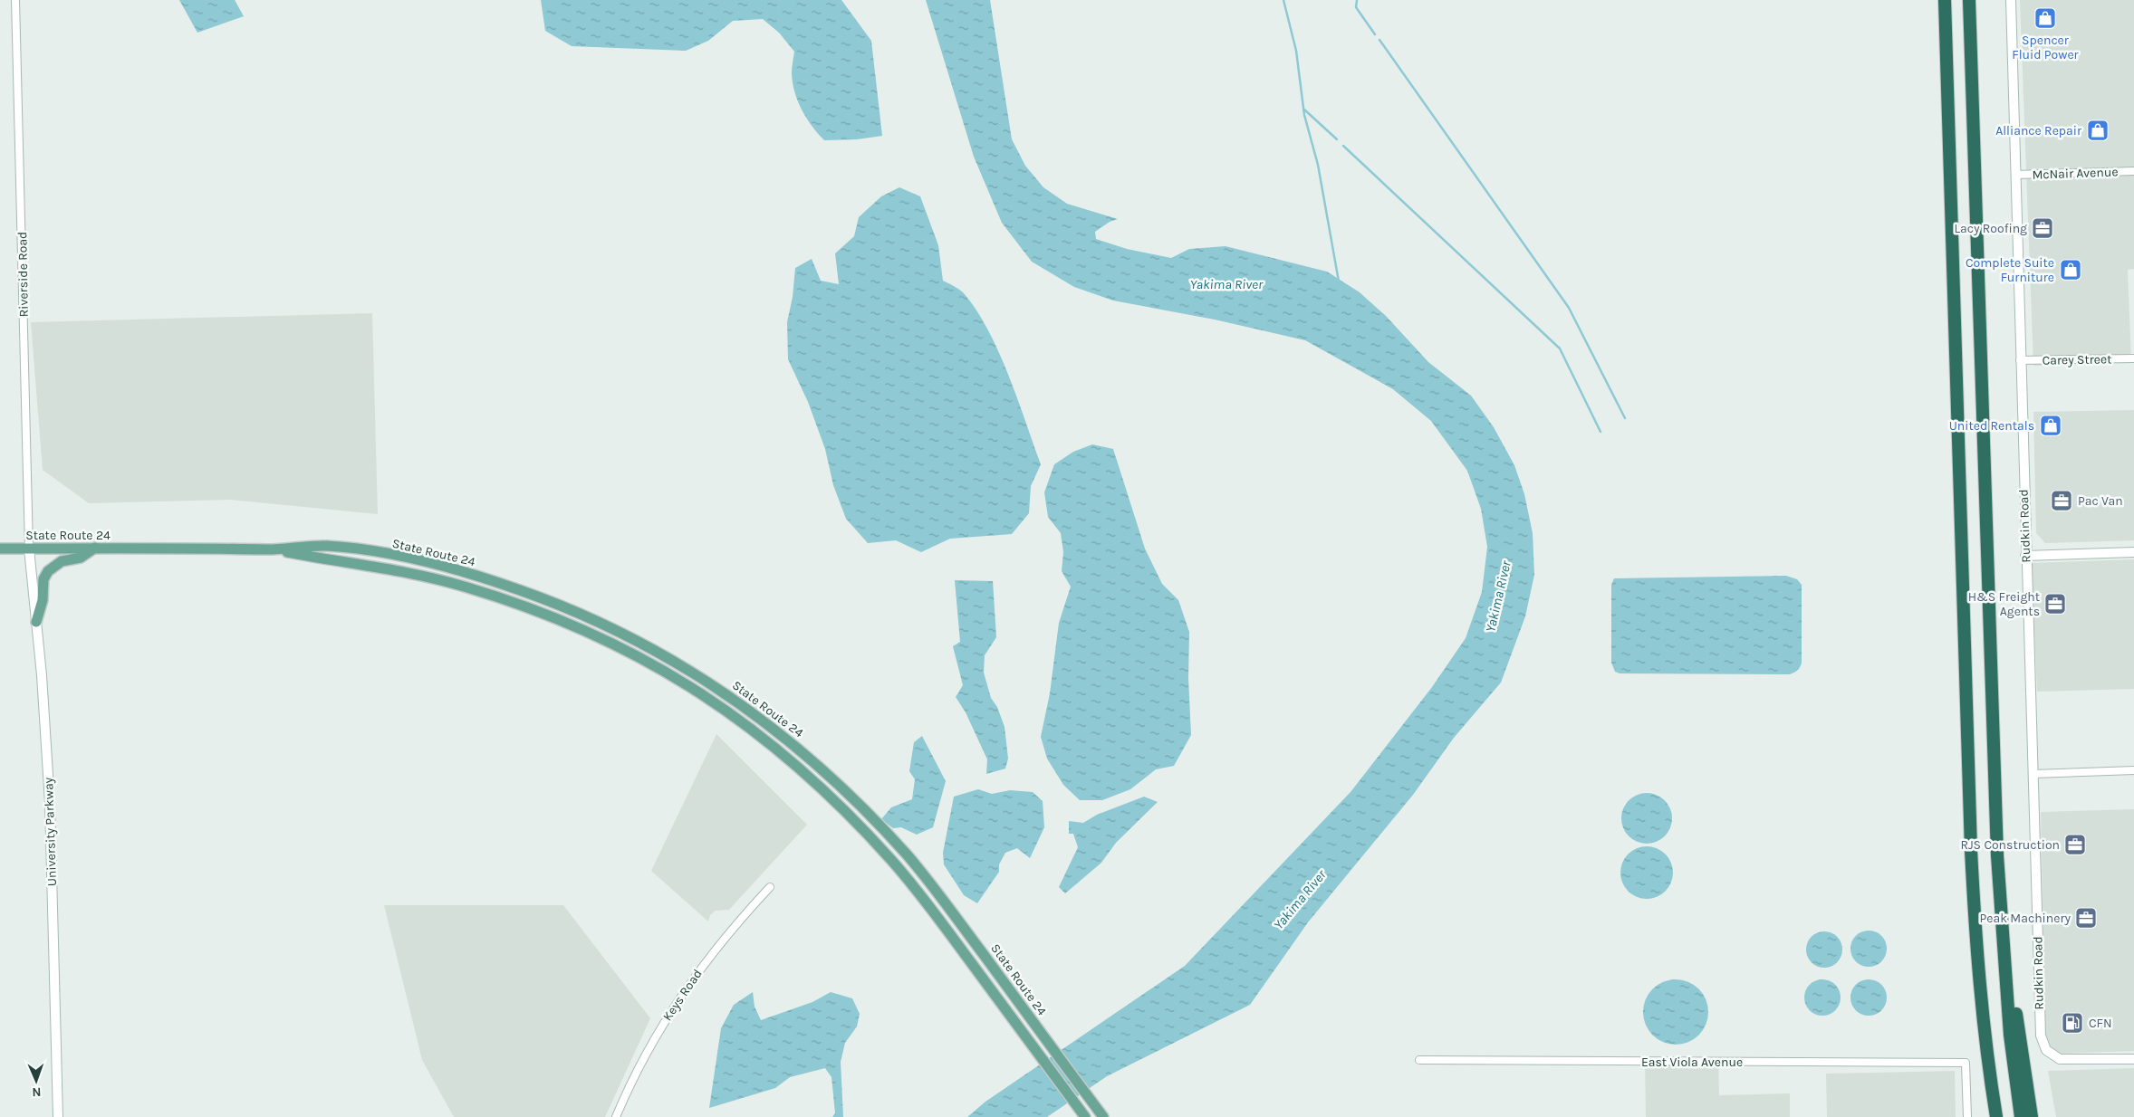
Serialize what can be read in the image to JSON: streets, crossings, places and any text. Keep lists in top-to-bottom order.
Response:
{
  "streets": {
    "main road": ["State Route 24"],
    "street": [
      "McNair Avenue",
      "Riverside Road",
      "Carey Street",
      "Rudkin Road",
      "University Parkway",
      "Keys Road",
      "East Viola Avenue"
    ]
  },
  "crossings": [
    ["McNair Avenue", "Rudkin Road"],
    ["Riverside Road", "State Route 24"],
    ["Riverside Road", "University Parkway"],
    ["Carey Street", "Rudkin Road"],
    ["State Route 24", "University Parkway"]
  ],
  "water": ["Yakima River"],
  "places": {
    "shop": [
      "Spencer Fluid Power",
      "Alliance Repair",
      "Complete Suite Furniture",
      "United Rentals"
    ],
    "office": [
      "Lacy Roofing",
      "Pac Van",
      "H&S Freight Agents",
      "RJS Construction",
      "Peak Machinery"
    ],
    "fuel station": ["CFN"]
  },
  "north": "bottom"
}
